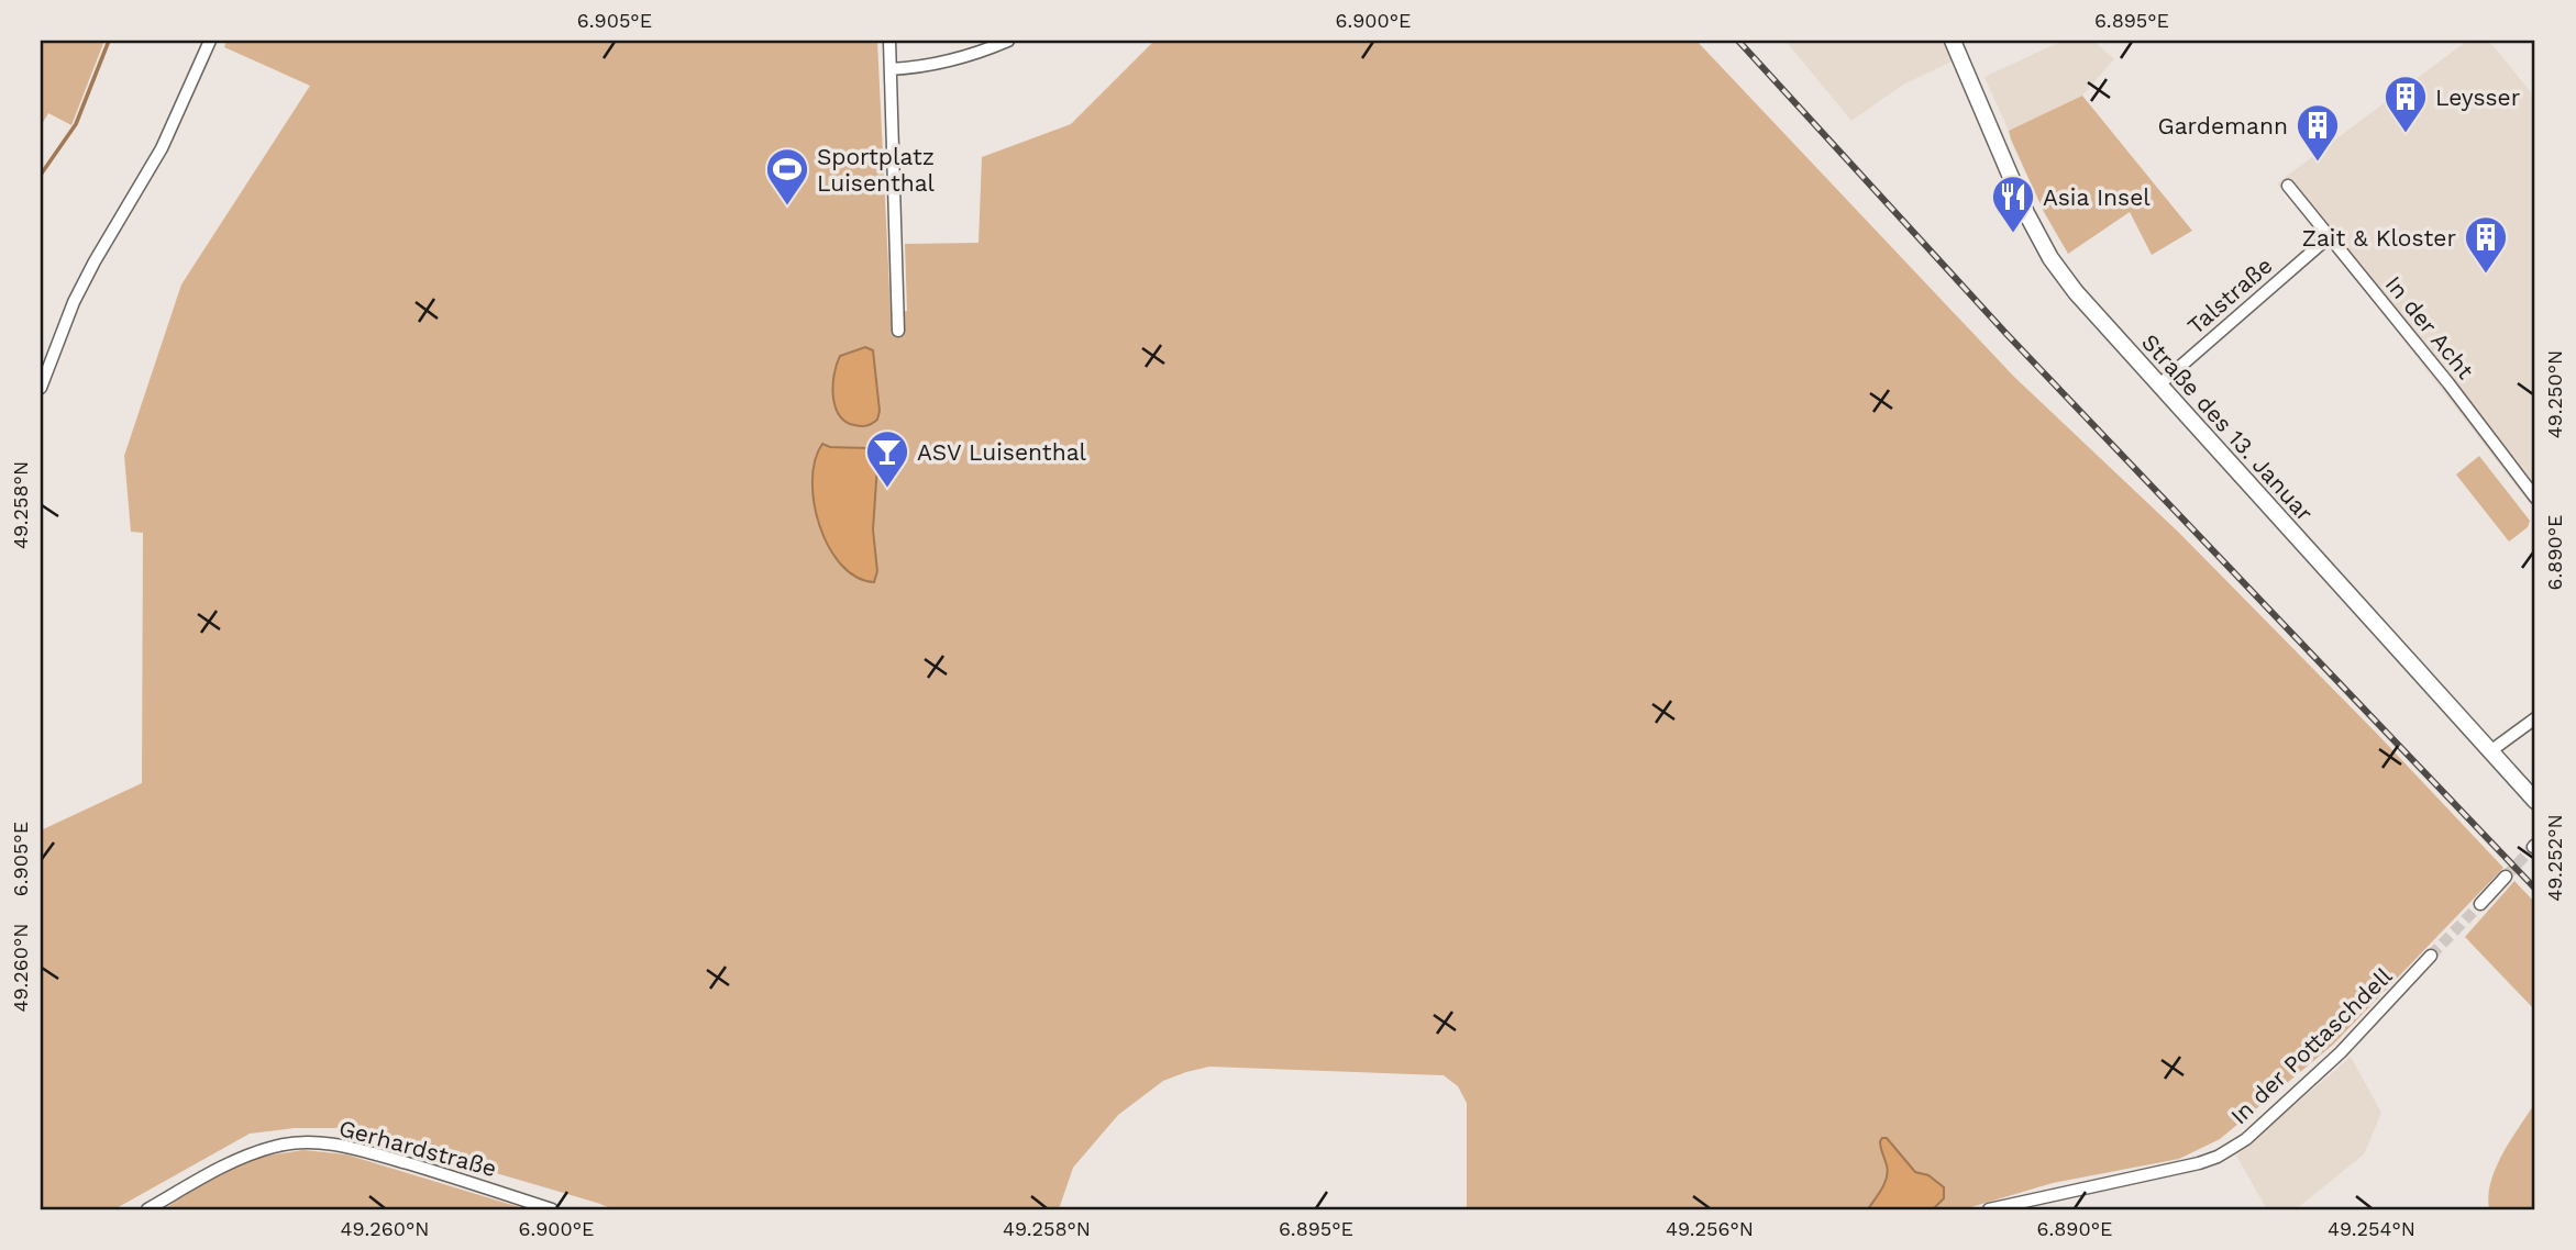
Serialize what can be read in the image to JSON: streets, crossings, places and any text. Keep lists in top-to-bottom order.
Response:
{
  "streets": {
    "main road": ["Straße des 13. Januar"],
    "street": [
      "Talstraße",
      "In der Acht",
      "In der Pottaschdell",
      "Gerhardstraße"
    ]
  },
  "crossings": [
    ["Talstraße", "In der Acht"],
    ["Talstraße", "Straße des 13. Januar"]
  ],
  "places": {
    "building": ["Leysser", "Gardemann", "Zait & Kloster"],
    "sports": ["Sportplatz Luisenthal"],
    "restaurant": ["Asia Insel"],
    "bar": ["ASV Luisenthal"]
  },
  "coordinates": [
    "6.905°E",
    "6.900°E",
    "6.895°E",
    "49.250°N",
    "49.258°N",
    "6.890°E",
    "49.252°N",
    "49.260°N",
    "49.256°N",
    "49.254°N"
  ]
}
